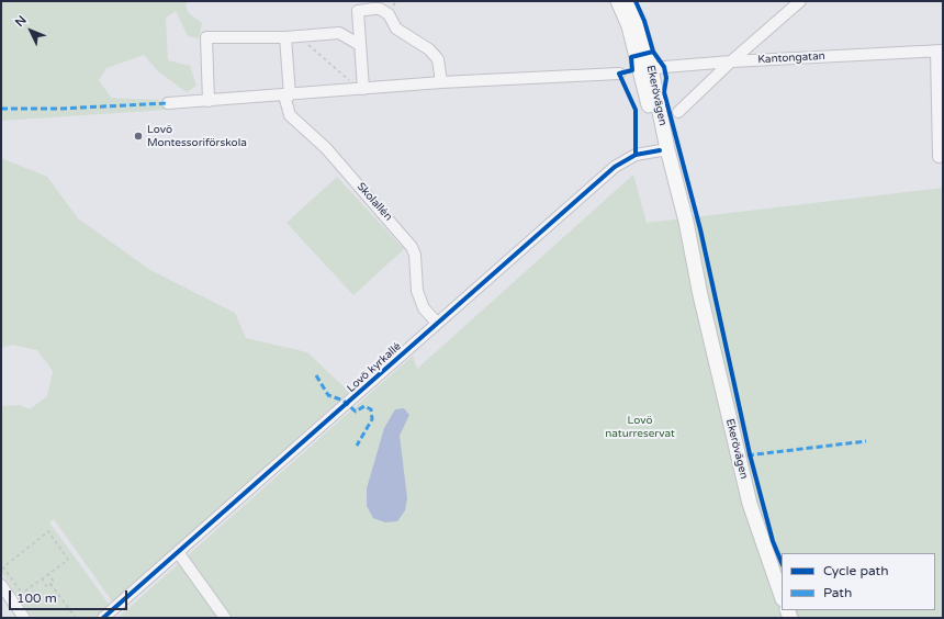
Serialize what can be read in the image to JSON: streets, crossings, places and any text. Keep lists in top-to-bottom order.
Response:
{
  "streets": {
    "main road": ["Ekerövägen"],
    "street": ["Kantongatan", "Skolallén", "Lovö kyrkallé"]
  },
  "crossings": [
    ["Kantongatan", "Ekerövägen"],
    ["Ekerövägen", "Lovö kyrkallé"],
    ["Skolallén", "Lovö kyrkallé"]
  ],
  "parks": ["Lovö naturreservat"],
  "places": ["Lovö Montessoriförskola"],
  "legend": ["Cycle path", "Path"],
  "scale_bar": "100 m",
  "north": "top left"
}
